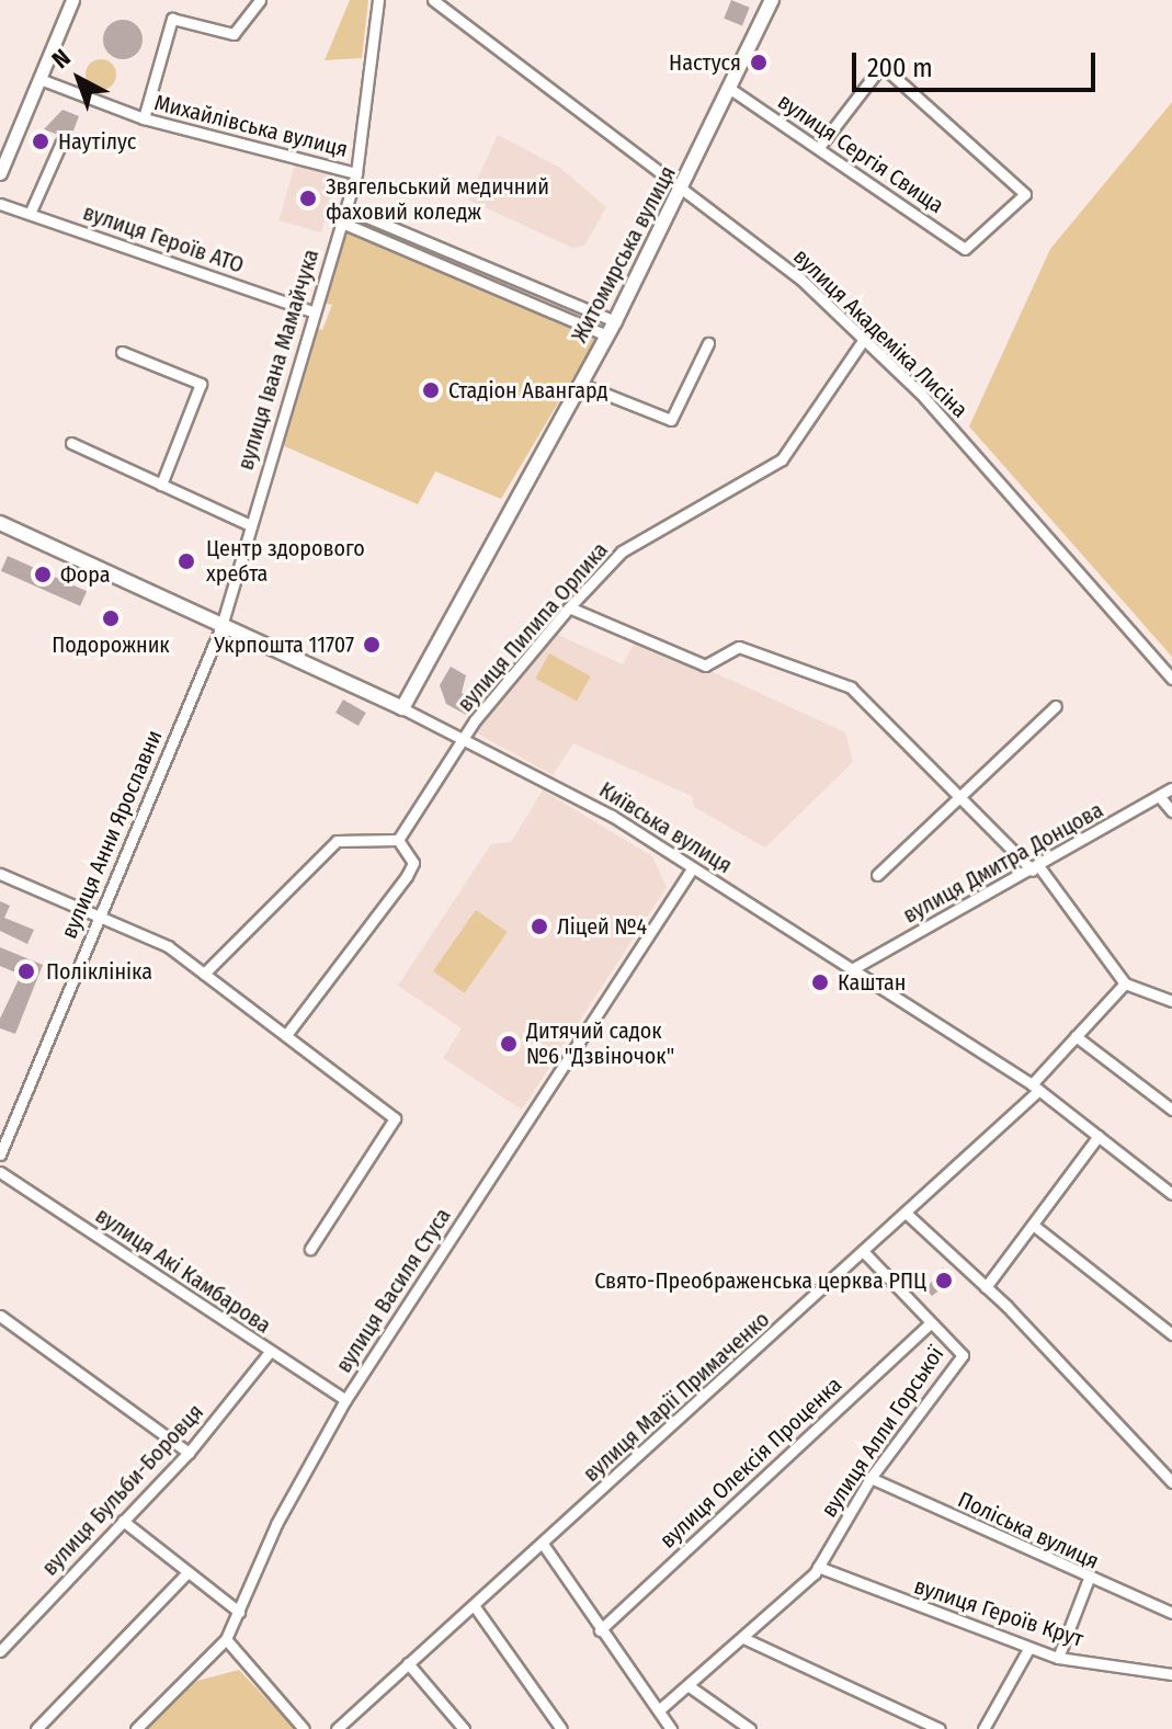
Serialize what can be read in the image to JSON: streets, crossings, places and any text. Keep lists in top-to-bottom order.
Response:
{
  "streets": {
    "main road": ["Житомирська вулиця", "Київська вулиця"],
    "street": [
      "Михайлівська вулиця",
      "вулиця Сергія Свища",
      "вулиця Героїв АТО",
      "вулиця Академіка Лисіна",
      "вулиця Івана Мамайчука",
      "вулиця Пилипа Орлика",
      "вулиця Анни Ярославни",
      "вулиця Дмитра Донцова",
      "вулиця Акі Камбарова",
      "вулиця Василя Стуса",
      "вулиця Марії Примаченко",
      "вулиця Алли Горської",
      "вулиця Олексія Проценка",
      "вулиця Бульби-Боровця",
      "Поліська вулиця",
      "вулиця Героїв Крут"
    ]
  },
  "crossings": [
    ["Михайлівська вулиця", "вулиця Івана Мамайчука"],
    ["вулиця Сергія Свища", "Житомирська вулиця"],
    ["вулиця Героїв АТО", "вулиця Івана Мамайчука"],
    ["Житомирська вулиця", "вулиця Академіка Лисіна"],
    ["Житомирська вулиця", "Київська вулиця"],
    ["вулиця Академіка Лисіна", "вулиця Пилипа Орлика"],
    ["вулиця Івана Мамайчука", "Київська вулиця"],
    ["вулиця Івана Мамайчука", "вулиця Анни Ярославни"],
    ["вулиця Пилипа Орлика", "Київська вулиця"],
    ["Київська вулиця", "вулиця Анни Ярославни"],
    ["Київська вулиця", "вулиця Дмитра Донцова"],
    ["Київська вулиця", "вулиця Василя Стуса"],
    ["Київська вулиця", "вулиця Марії Примаченко"],
    ["вулиця Акі Камбарова", "вулиця Василя Стуса"],
    ["вулиця Акі Камбарова", "вулиця Бульби-Боровця"],
    ["вулиця Алли Горської", "вулиця Олексія Проценка"],
    ["вулиця Алли Горської", "Поліська вулиця"],
    ["вулиця Алли Горської", "вулиця Героїв Крут"]
  ],
  "places": [
    "Настуся",
    "Наутілус",
    "Звягельський медичний фаховий коледж",
    "Стадіон Авангард",
    "Центр здорового хребта",
    "Фора",
    "Подорожник",
    "Укрпошта 11707",
    "Ліцей №4",
    "Поліклініка",
    "Каштан",
    "Дитячий садок №6 \"Дзвіночок\"",
    "Свято-Преображенська церква РПЦ"
  ],
  "scale_bar": "200 m",
  "north": "top left"
}
